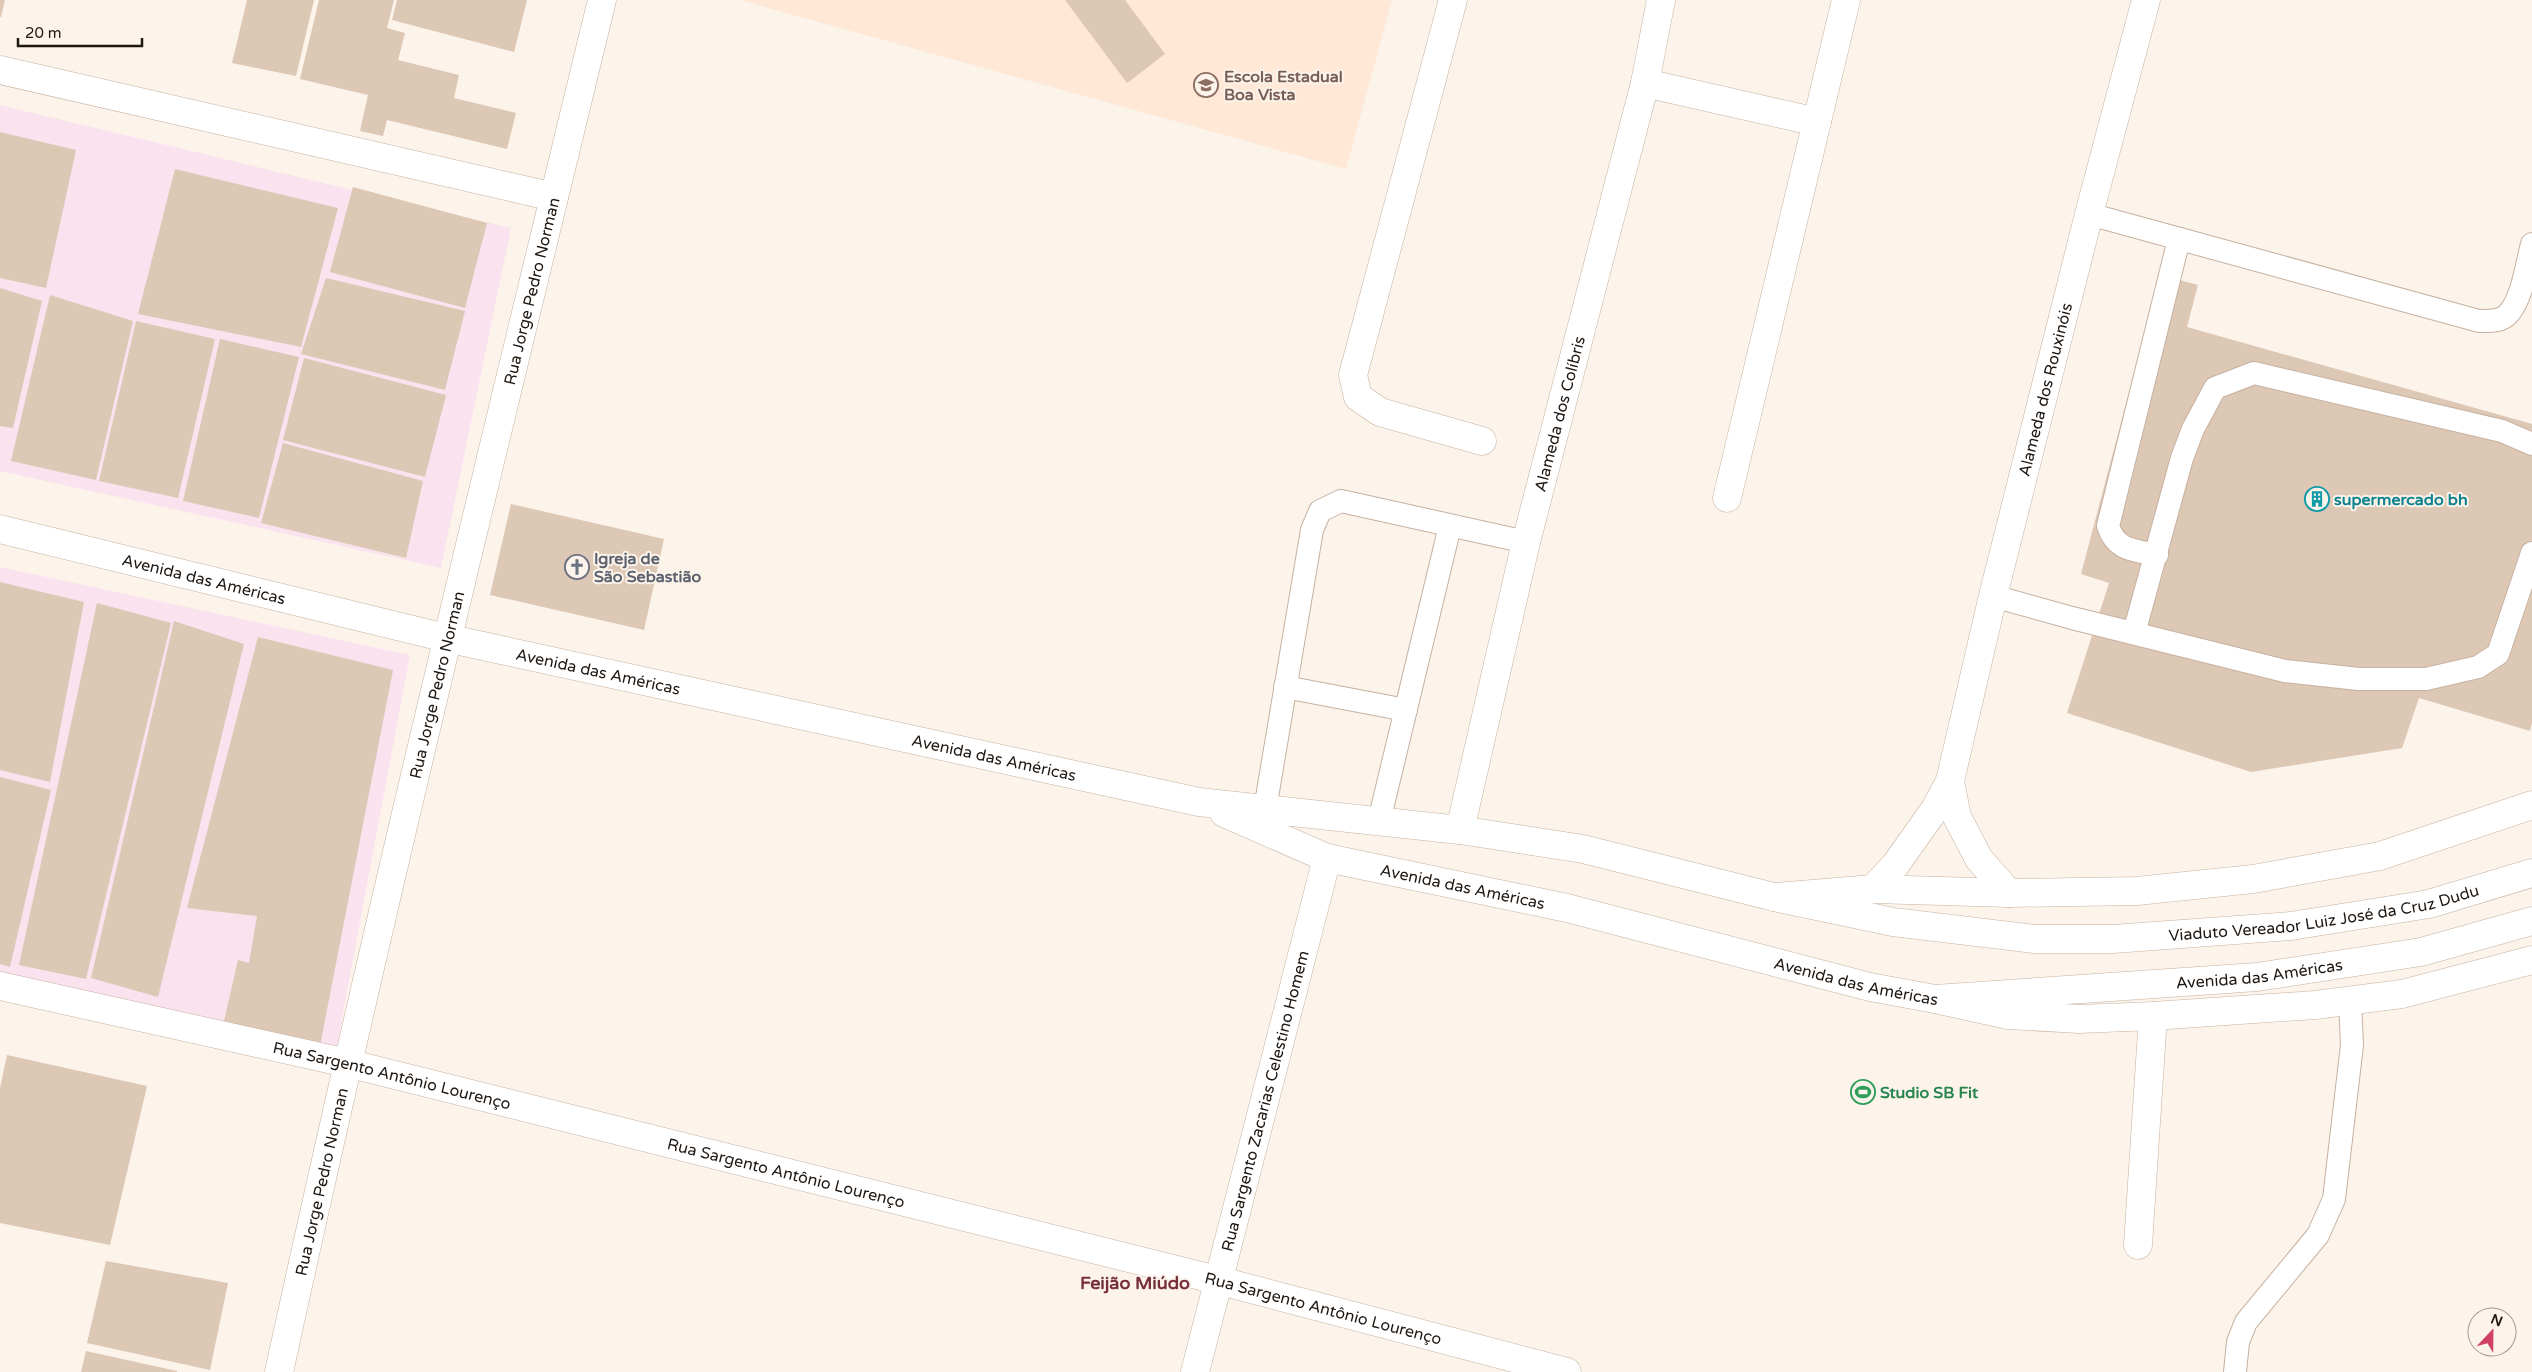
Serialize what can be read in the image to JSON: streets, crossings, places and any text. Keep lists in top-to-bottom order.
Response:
{
  "streets": {
    "street": [
      "Rua Jorge Pedro Norman",
      "Alameda dos Rouxinóis",
      "Alameda dos Colíbris",
      "Avenida das Américas",
      "Viaduto Vereador Luiz José da Cruz Dudu",
      "Rua Sargento Antônio Lourenço",
      "Rua Sargento Zacarias Celestino Homem"
    ]
  },
  "crossings": [
    ["Rua Jorge Pedro Norman", "Avenida das Américas"],
    ["Rua Jorge Pedro Norman", "Rua Sargento Antônio Lourenço"],
    ["Alameda dos Colíbris", "Avenida das Américas"],
    ["Avenida das Américas", "Viaduto Vereador Luiz José da Cruz Dudu"],
    ["Avenida das Américas", "Rua Sargento Zacarias Celestino Homem"],
    ["Rua Sargento Antônio Lourenço", "Rua Sargento Zacarias Celestino Homem"]
  ],
  "districts": ["Feijão Miúdo"],
  "places": {
    "school or university": ["Escola Estadual Boa Vista"],
    "building": ["supermercado bh"],
    "church": ["Igreja de São Sebastião"],
    "sports": ["Studio SB Fit"]
  },
  "scale_bar": "20 m",
  "north": "top"
}
